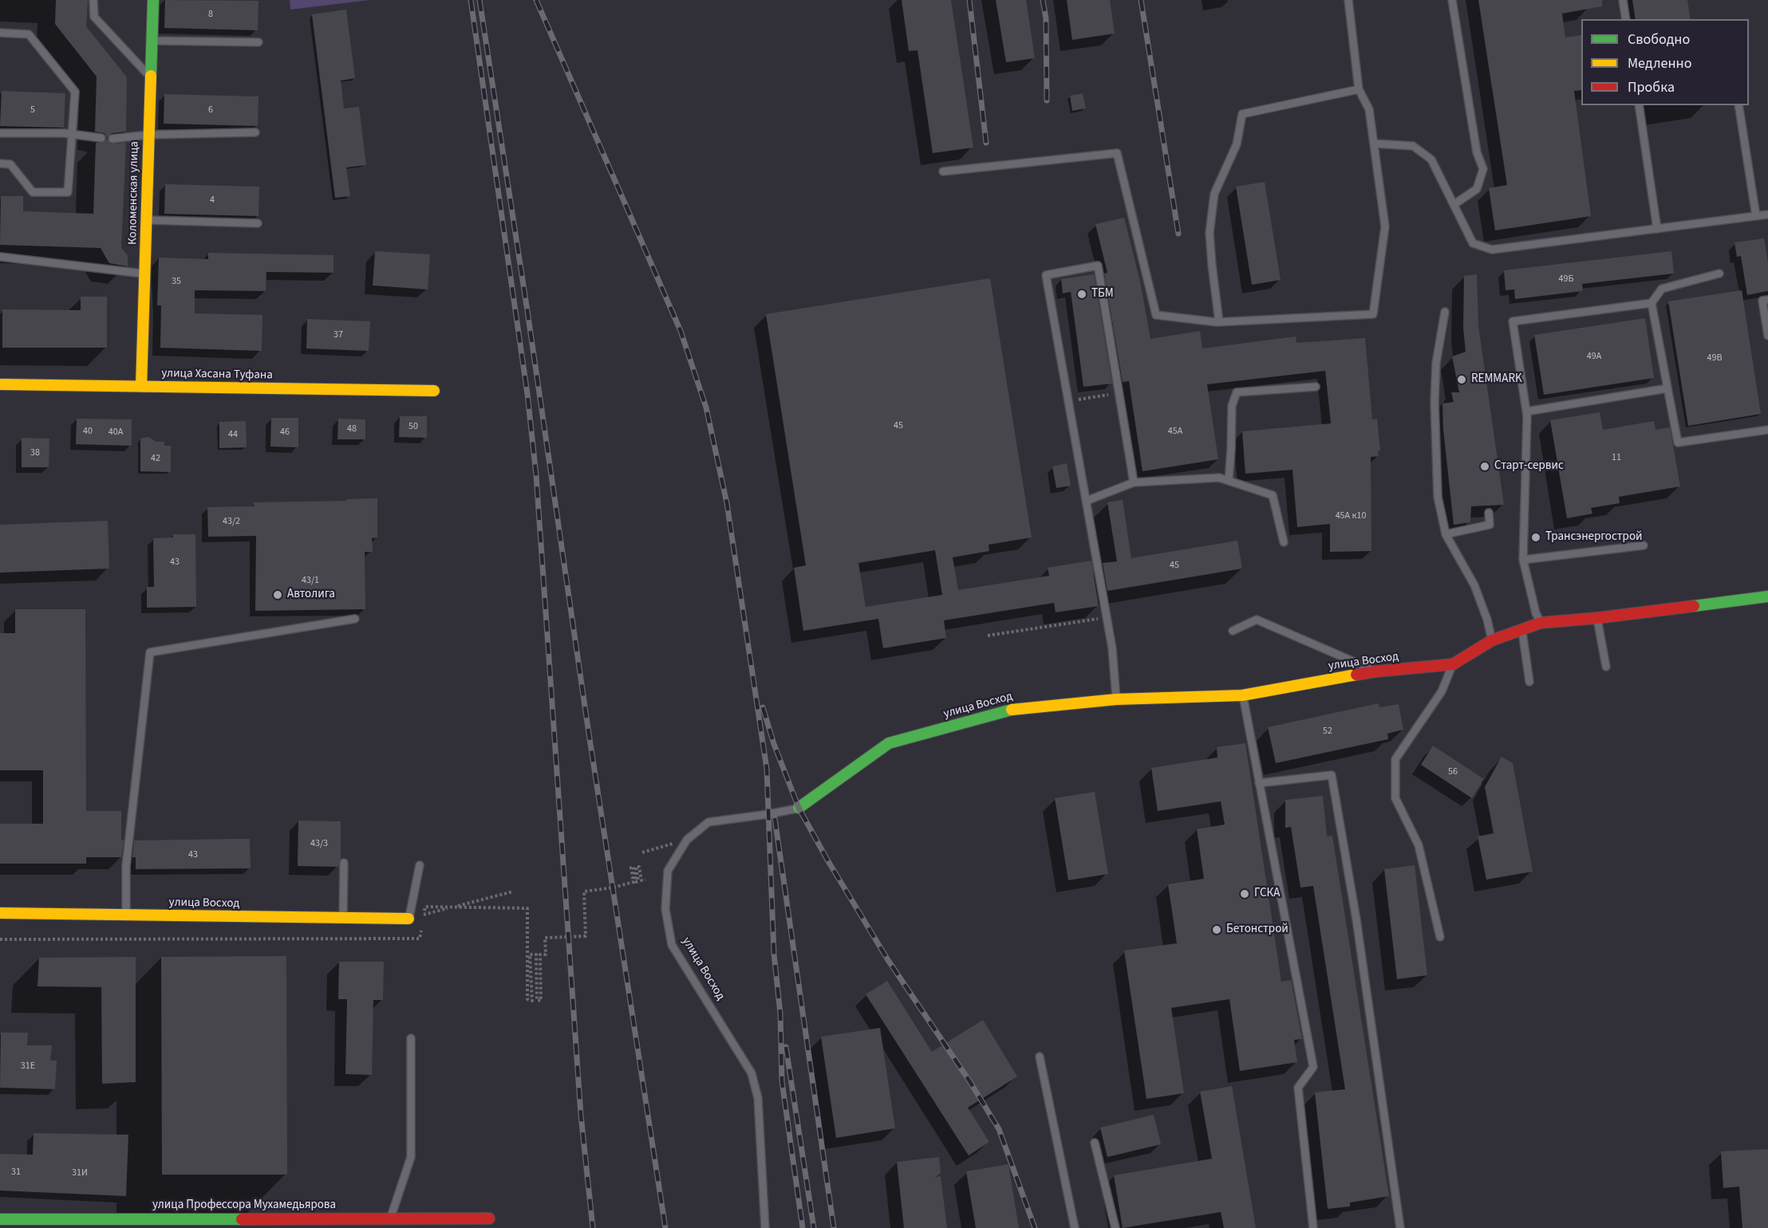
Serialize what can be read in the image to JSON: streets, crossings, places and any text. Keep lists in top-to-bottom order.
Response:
{
  "streets": {
    "street": [
      "Коломенская улица",
      "улица Хасана Туфана",
      "улица Восход",
      "улица Профессора Мухамедьярова"
    ]
  },
  "crossings": [
    ["Коломенская улица", "улица Хасана Туфана"]
  ],
  "places": [
    "ТБМ",
    "REMMARK",
    "Старт-сервис",
    "Трансэнергострой",
    "Автолига",
    "ГСКА",
    "Бетонстрой"
  ],
  "house_numbers": [
    "8",
    "5",
    "6",
    "4",
    "49Б",
    "35",
    "37",
    "49А",
    "49В",
    "45",
    "50",
    "48",
    "40",
    "45А",
    "40А",
    "46",
    "44",
    "38",
    "11",
    "42",
    "45А к10",
    "43/2",
    "43",
    "45",
    "43/1",
    "52",
    "56",
    "43/3",
    "43",
    "31Е",
    "31",
    "31И"
  ],
  "legend": ["Свободно", "Медленно", "Пробка"]
}
